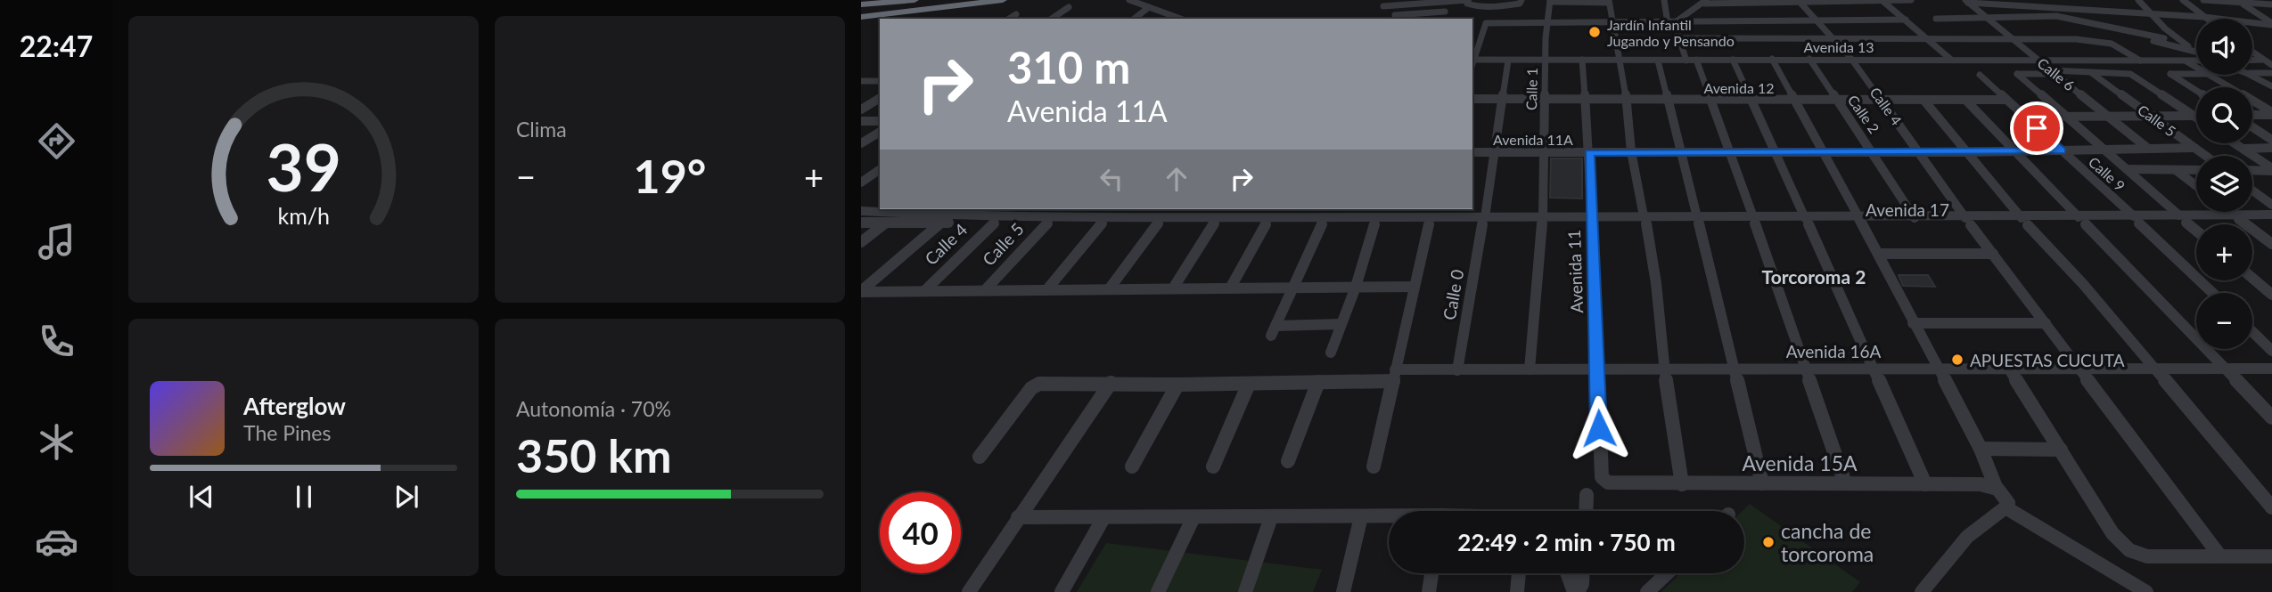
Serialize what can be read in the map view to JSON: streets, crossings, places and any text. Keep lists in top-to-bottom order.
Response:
{
  "streets": {
    "street": [
      "Avenida 13",
      "Calle 6",
      "Avenida 12",
      "Calle 1",
      "Calle 4",
      "Calle 2",
      "Calle 5",
      "Avenida 11A",
      "Calle 9",
      "Avenida 17",
      "Avenida 11",
      "Calle 0",
      "Avenida 16A",
      "Avenida 15A"
    ]
  },
  "crossings": [
    ["Avenida 13", "Calle 6"],
    ["Avenida 13", "Calle 1"],
    ["Avenida 13", "Calle 4"],
    ["Avenida 13", "Calle 2"],
    ["Avenida 13", "Avenida 11"],
    ["Avenida 13", "Calle 0"],
    ["Calle 6", "Avenida 11A"],
    ["Avenida 12", "Calle 1"],
    ["Avenida 12", "Calle 4"],
    ["Avenida 12", "Calle 2"],
    ["Avenida 12", "Calle 9"],
    ["Avenida 12", "Avenida 11"],
    ["Avenida 12", "Calle 0"],
    ["Calle 1", "Avenida 11A"],
    ["Calle 1", "Avenida 17"],
    ["Calle 1", "Avenida 11"],
    ["Calle 1", "Avenida 16A"],
    ["Calle 4", "Avenida 11A"],
    ["Calle 4", "Avenida 17"],
    ["Calle 4", "Avenida 11"],
    ["Calle 4", "Avenida 16A"],
    ["Calle 2", "Avenida 11A"],
    ["Calle 2", "Avenida 17"],
    ["Calle 5", "Avenida 11A"],
    ["Calle 5", "Avenida 11"],
    ["Avenida 11A", "Calle 9"],
    ["Avenida 11A", "Avenida 11"],
    ["Avenida 11A", "Calle 0"],
    ["Calle 9", "Avenida 17"],
    ["Avenida 17", "Avenida 11"],
    ["Avenida 11", "Calle 0"],
    ["Avenida 11", "Avenida 16A"],
    ["Avenida 11", "Avenida 15A"],
    ["Calle 0", "Avenida 16A"]
  ],
  "districts": ["Torcoroma 2"],
  "places": ["Jardín Infantil Jugando y Pensando", "APUESTAS CUCUTA", "cancha de torcoroma"],
  "page": {
    "tabs": "22:47",
    "tile": [
      "Clima",
      ["Autonomía · 70%", "350 km"]
    ],
    "map_buttons": ["+", "−"],
    "turn": ["310 m", "Avenida 11A"],
    "heat": ["−", "19°", "+"],
    "song": ["Afterglow", "The Pines"],
    "limit": "40",
    "trip": "22:49 · 2 min · 750 m",
    "gauge": ["39", "km/h"]
  }
}
